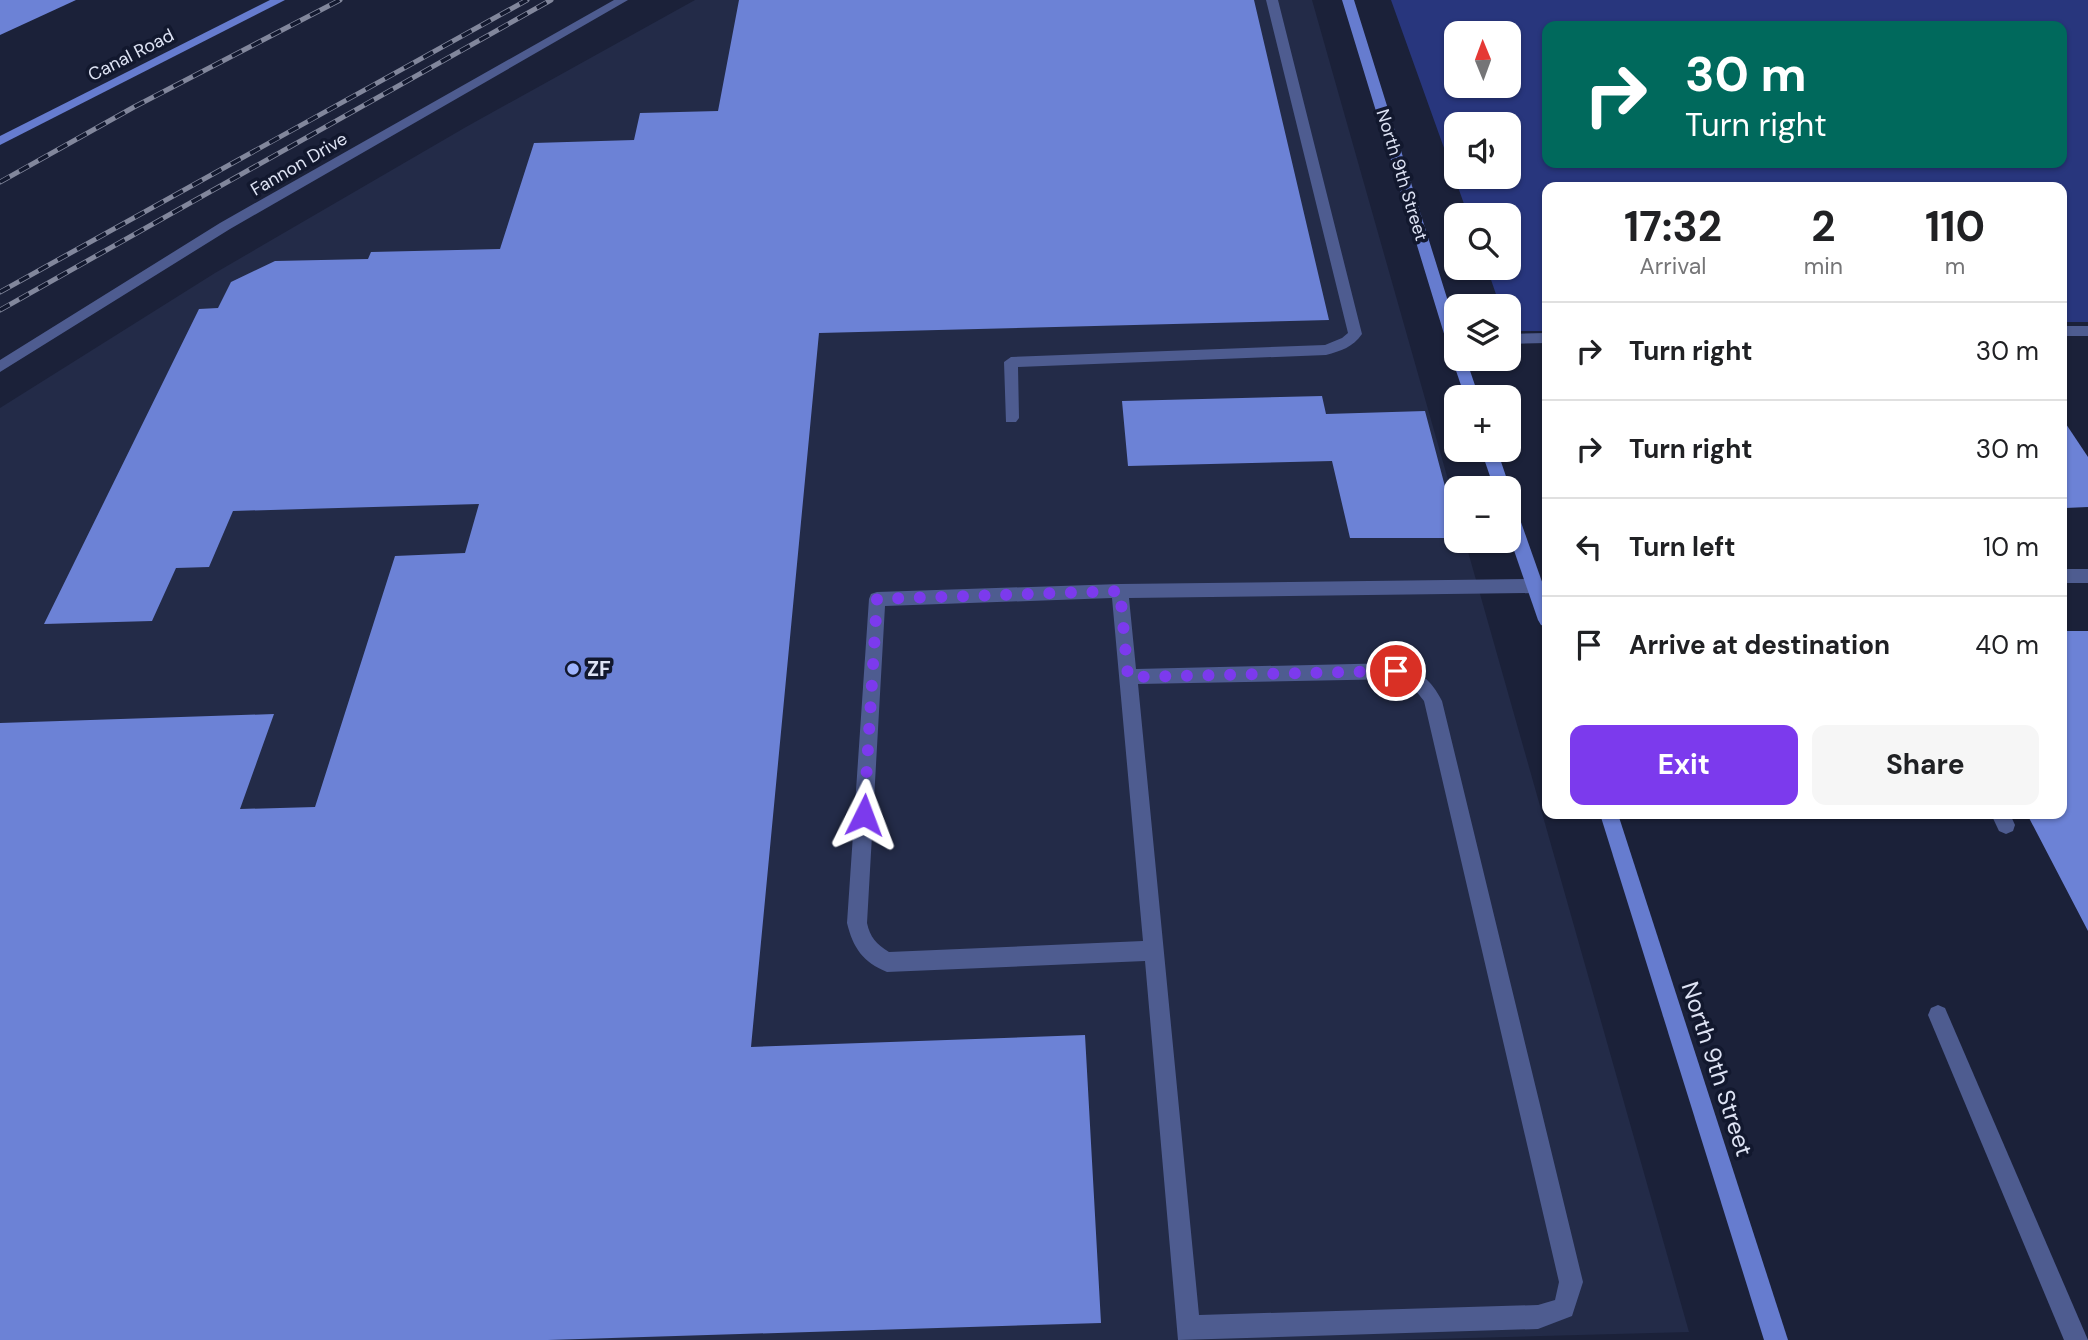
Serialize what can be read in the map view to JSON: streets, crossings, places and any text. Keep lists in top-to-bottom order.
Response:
{
  "streets": {
    "main road": ["Canal Road", "North 9th Street"],
    "street": ["Fannon Drive"]
  },
  "places": ["ZF"],
  "north": "top",
  "page": {
    "map_buttons": ["+", "−"],
    "turn": ["30 m", "Turn right"],
    "eta": [
      "17:32",
      "Arrival",
      "2",
      "min",
      "110",
      "m"
    ],
    "list": [
      {
        "name": "Turn right",
        "value": "30 m"
      },
      {
        "name": "Turn right",
        "value": "30 m"
      },
      {
        "name": "Turn left",
        "value": "10 m"
      },
      {
        "name": "Arrive at destination",
        "value": "40 m"
      }
    ],
    "buttons": ["Exit", "Share"]
  }
}
